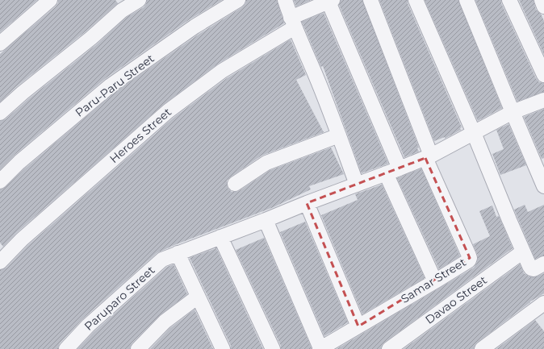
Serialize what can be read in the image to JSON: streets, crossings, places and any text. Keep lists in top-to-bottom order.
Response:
{
  "streets": {
    "street": [
      "Paru-Paru Street",
      "Heroes Street",
      "Samar Street",
      "Paruparo Street",
      "Davao Street"
    ]
  },
  "crossings": [
    ["Samar Street", "Paruparo Street"]
  ]
}
